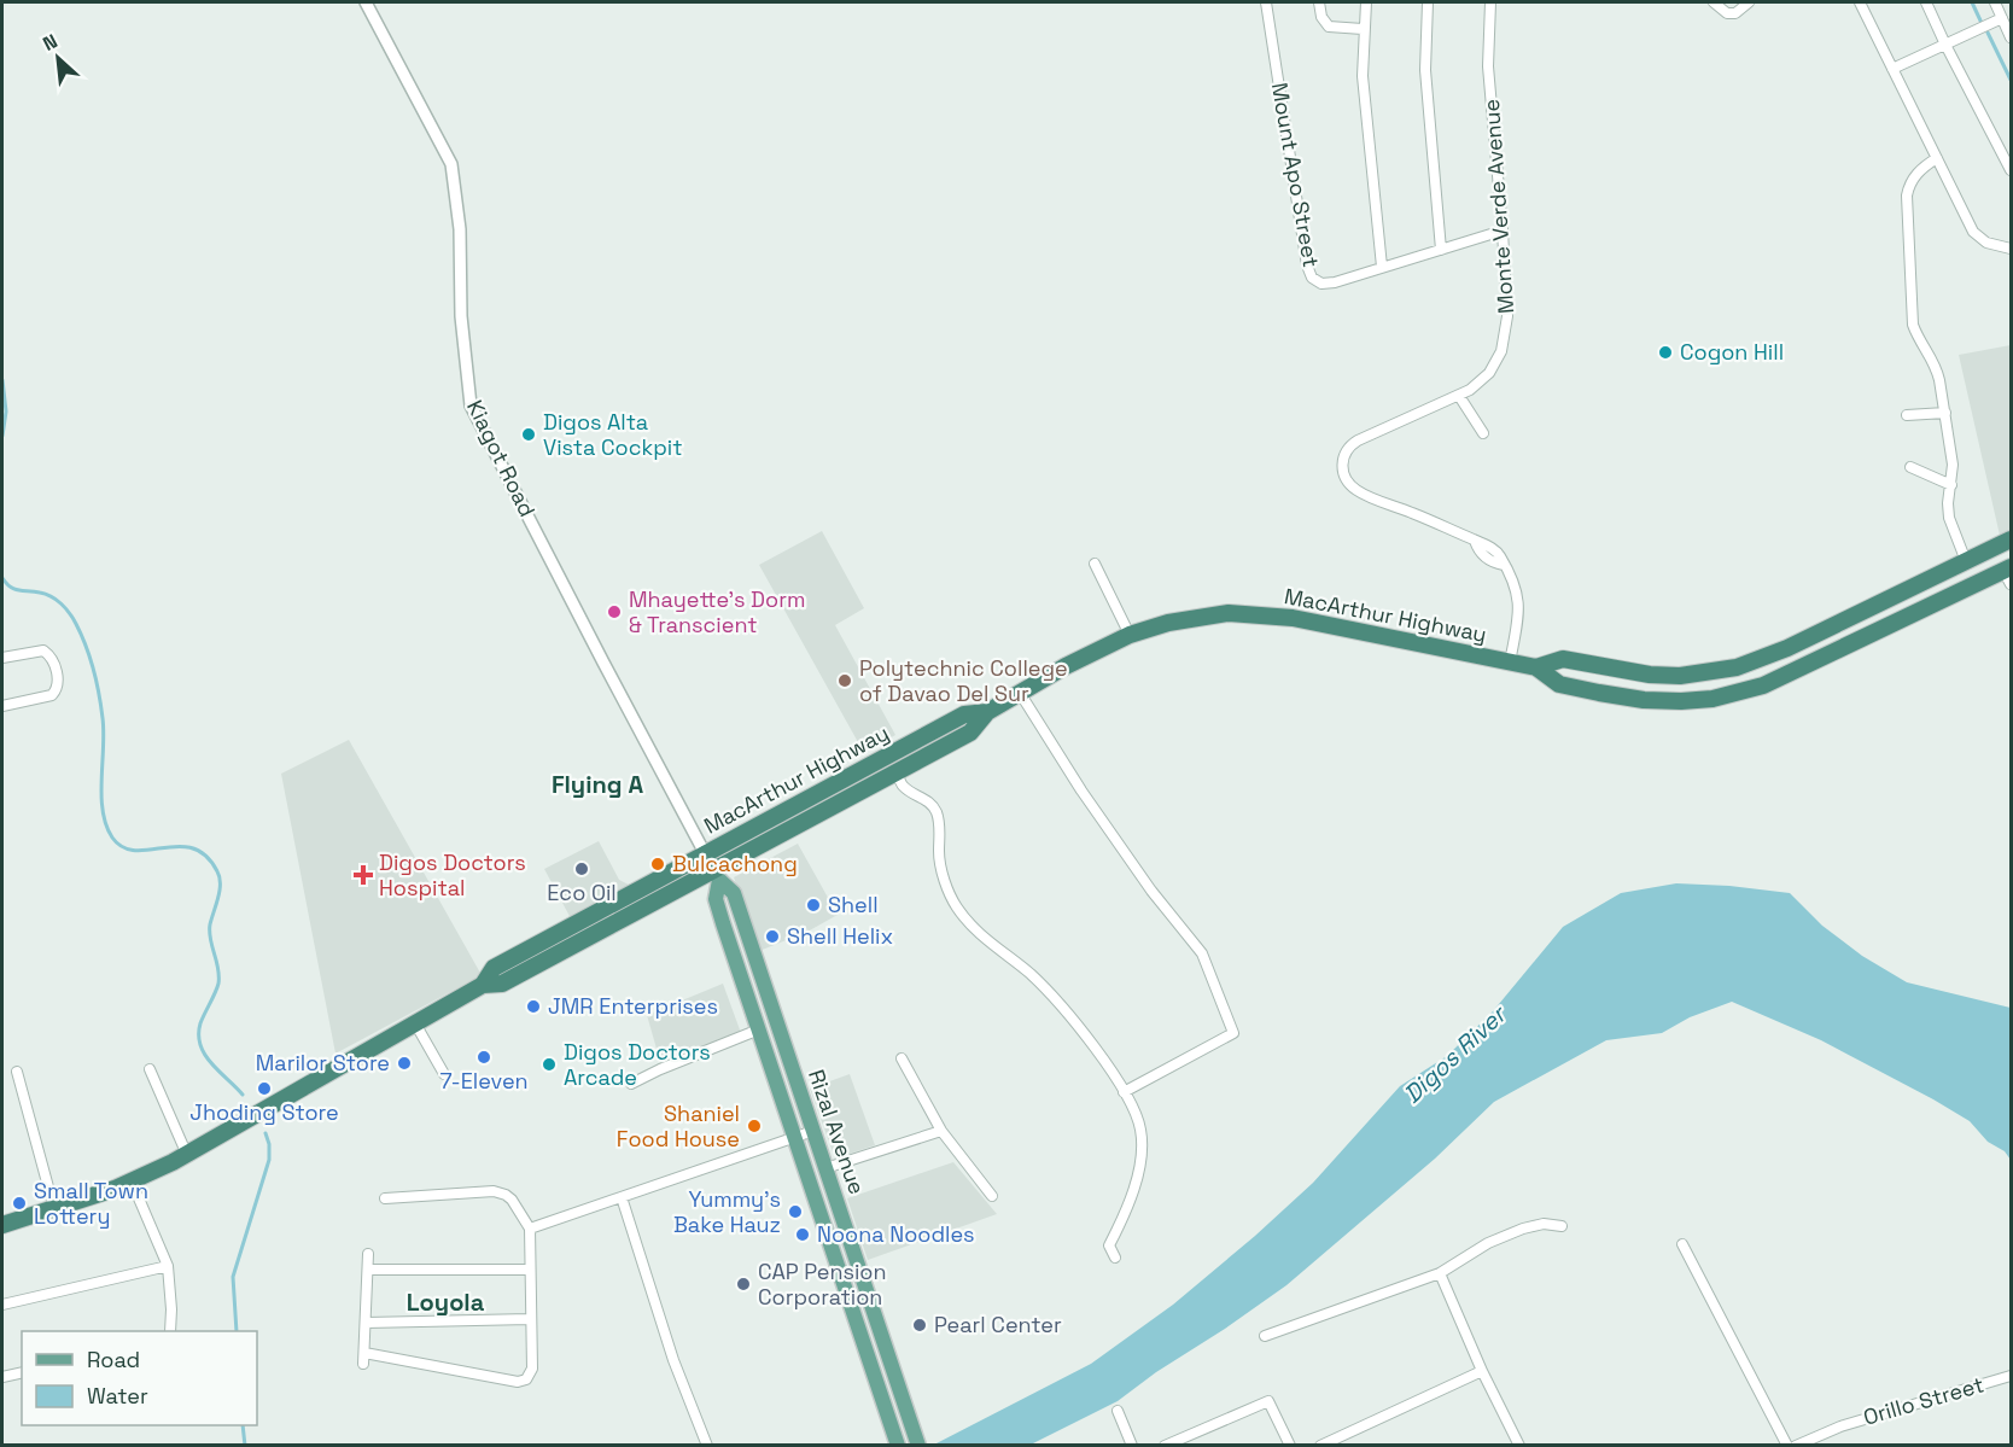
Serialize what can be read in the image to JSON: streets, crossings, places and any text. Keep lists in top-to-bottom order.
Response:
{
  "streets": {
    "highway": ["MacArthur Highway"],
    "main road": ["Rizal Avenue"],
    "street": [
      "Mount Apo Street",
      "Monte Verde Avenue",
      "Kiagot Road",
      "Orillo Street"
    ]
  },
  "crossings": [
    ["Mount Apo Street", "Monte Verde Avenue"],
    ["Monte Verde Avenue", "MacArthur Highway"],
    ["Kiagot Road", "MacArthur Highway"],
    ["Kiagot Road", "Rizal Avenue"],
    ["MacArthur Highway", "Rizal Avenue"]
  ],
  "districts": ["Flying A", "Loyola"],
  "water": ["Digos River"],
  "places": {
    "other": [
      "Cogon Hill",
      "Digos Alta Vista Cockpit",
      "Mhayette's Dorm & Transcient",
      "Polytechnic College of Davao Del Sur",
      "Bulcachong",
      "Eco Oil",
      "Shell",
      "Shell Helix",
      "JMR Enterprises",
      "7-Eleven",
      "Marilor Store",
      "Digos Doctors Arcade",
      "Jhoding Store",
      "Shaniel Food House",
      "Small Town Lottery",
      "Yummy's Bake Hauz",
      "Noona Noodles",
      "CAP Pension Corporation",
      "Pearl Center"
    ],
    "health": ["Digos Doctors Hospital"]
  },
  "legend": ["Road", "Water"],
  "north": "top left"
}
